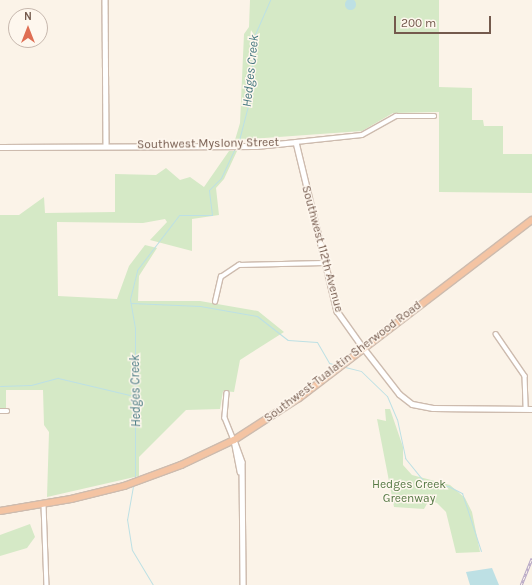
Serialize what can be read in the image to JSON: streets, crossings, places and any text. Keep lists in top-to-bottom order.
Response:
{
  "streets": {
    "highway": ["Southwest Tualatin Sherwood Road"],
    "street": ["Southwest Myslony Street", "Southwest 112th Avenue"]
  },
  "crossings": [
    ["Southwest Myslony Street", "Southwest 112th Avenue"],
    ["Southwest 112th Avenue", "Southwest Tualatin Sherwood Road"]
  ],
  "water": ["Hedges Creek"],
  "parks": ["Hedges Creek Greenway"],
  "scale_bar": "200 m",
  "north": "top"
}
